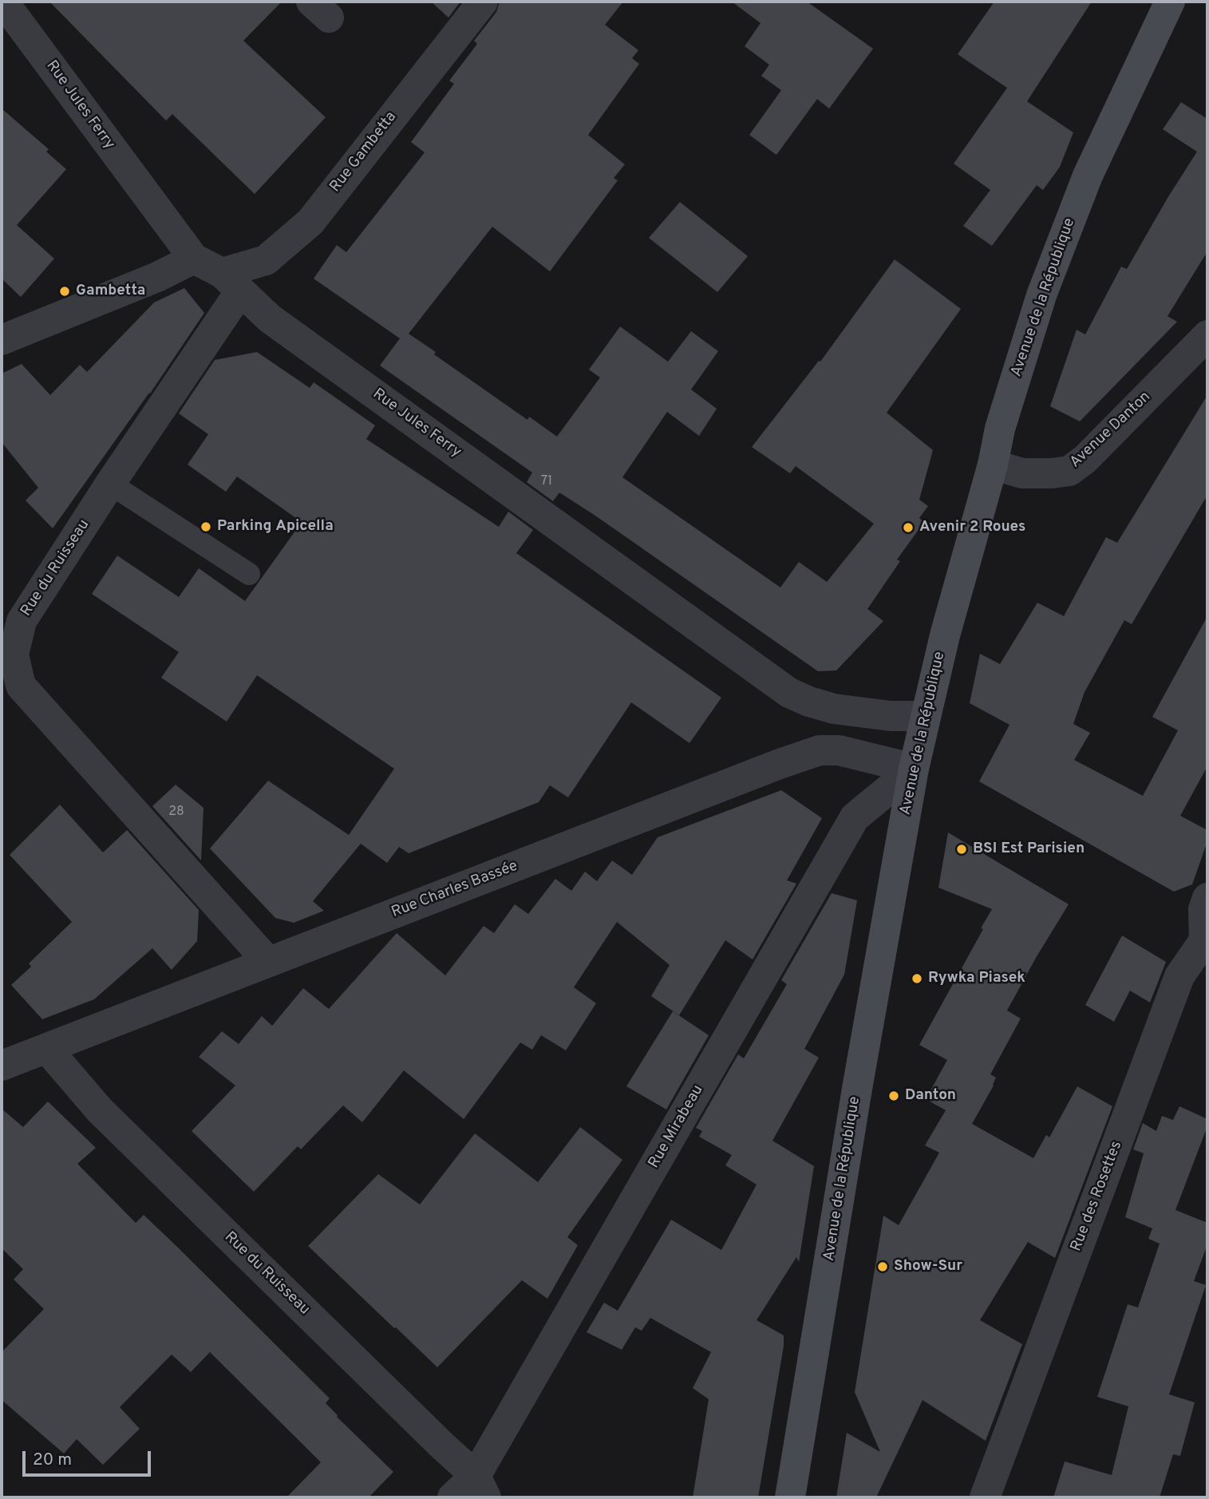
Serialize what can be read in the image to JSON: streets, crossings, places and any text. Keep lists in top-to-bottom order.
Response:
{
  "streets": {
    "main road": ["Avenue de la République"],
    "street": [
      "Rue Jules Ferry",
      "Rue Gambetta",
      "Avenue Danton",
      "Rue du Ruisseau",
      "Rue Charles Bassée",
      "Rue Mirabeau",
      "Rue des Rosettes"
    ]
  },
  "crossings": [
    ["Rue Jules Ferry", "Rue Gambetta"],
    ["Rue Jules Ferry", "Avenue de la République"],
    ["Rue Jules Ferry", "Rue du Ruisseau"],
    ["Rue Gambetta", "Rue du Ruisseau"],
    ["Avenue de la République", "Avenue Danton"],
    ["Avenue de la République", "Rue Charles Bassée"],
    ["Avenue de la République", "Rue Mirabeau"],
    ["Rue du Ruisseau", "Rue Charles Bassée"],
    ["Rue du Ruisseau", "Rue Mirabeau"],
    ["Rue Charles Bassée", "Rue Mirabeau"]
  ],
  "places": [
    "Gambetta",
    "Parking Apicella",
    "Avenir 2 Roues",
    "BSI Est Parisien",
    "Rywka Piasek",
    "Danton",
    "Show-Sur"
  ],
  "house_numbers": ["71", "28"],
  "scale_bar": "20 m"
}
